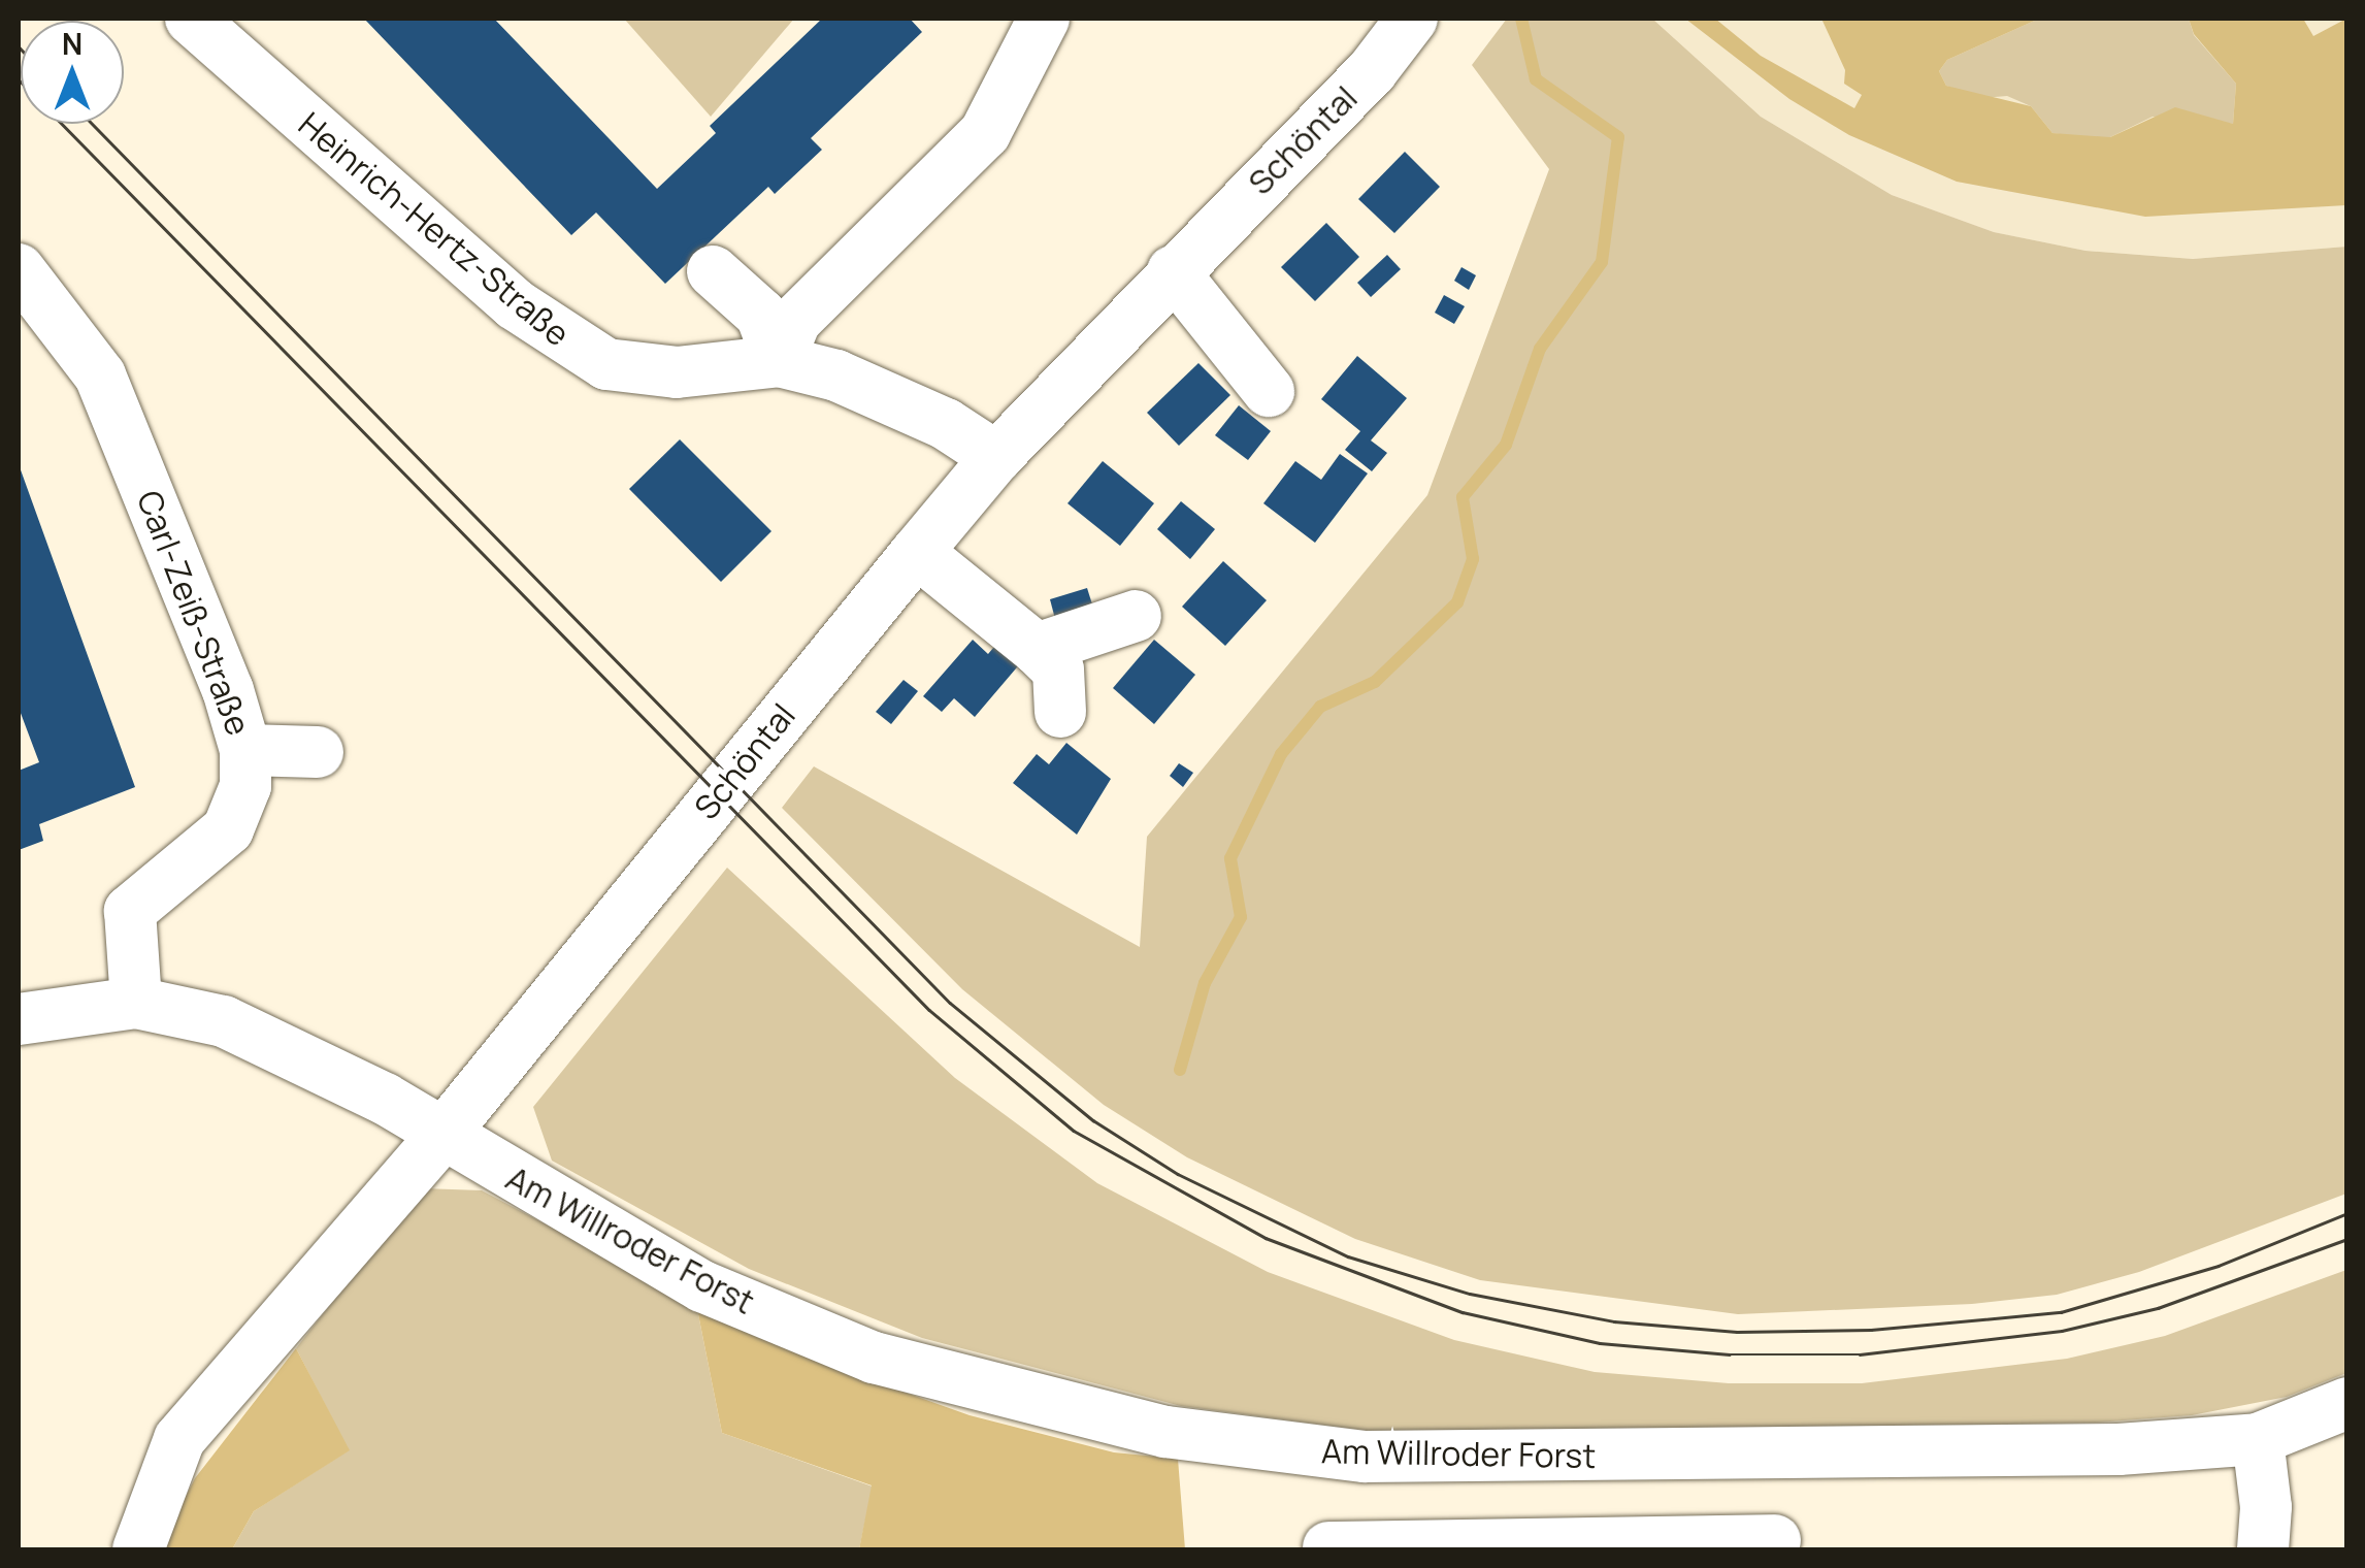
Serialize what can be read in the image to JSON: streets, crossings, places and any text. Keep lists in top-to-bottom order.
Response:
{
  "streets": {
    "street": [
      "Schöntal",
      "Heinrich-Hertz-Straße",
      "Carl-Zeiß-Straße",
      "Am Willroder Forst"
    ]
  },
  "crossings": [
    ["Schöntal", "Heinrich-Hertz-Straße"],
    ["Schöntal", "Am Willroder Forst"],
    ["Carl-Zeiß-Straße", "Am Willroder Forst"]
  ],
  "north": "top"
}
